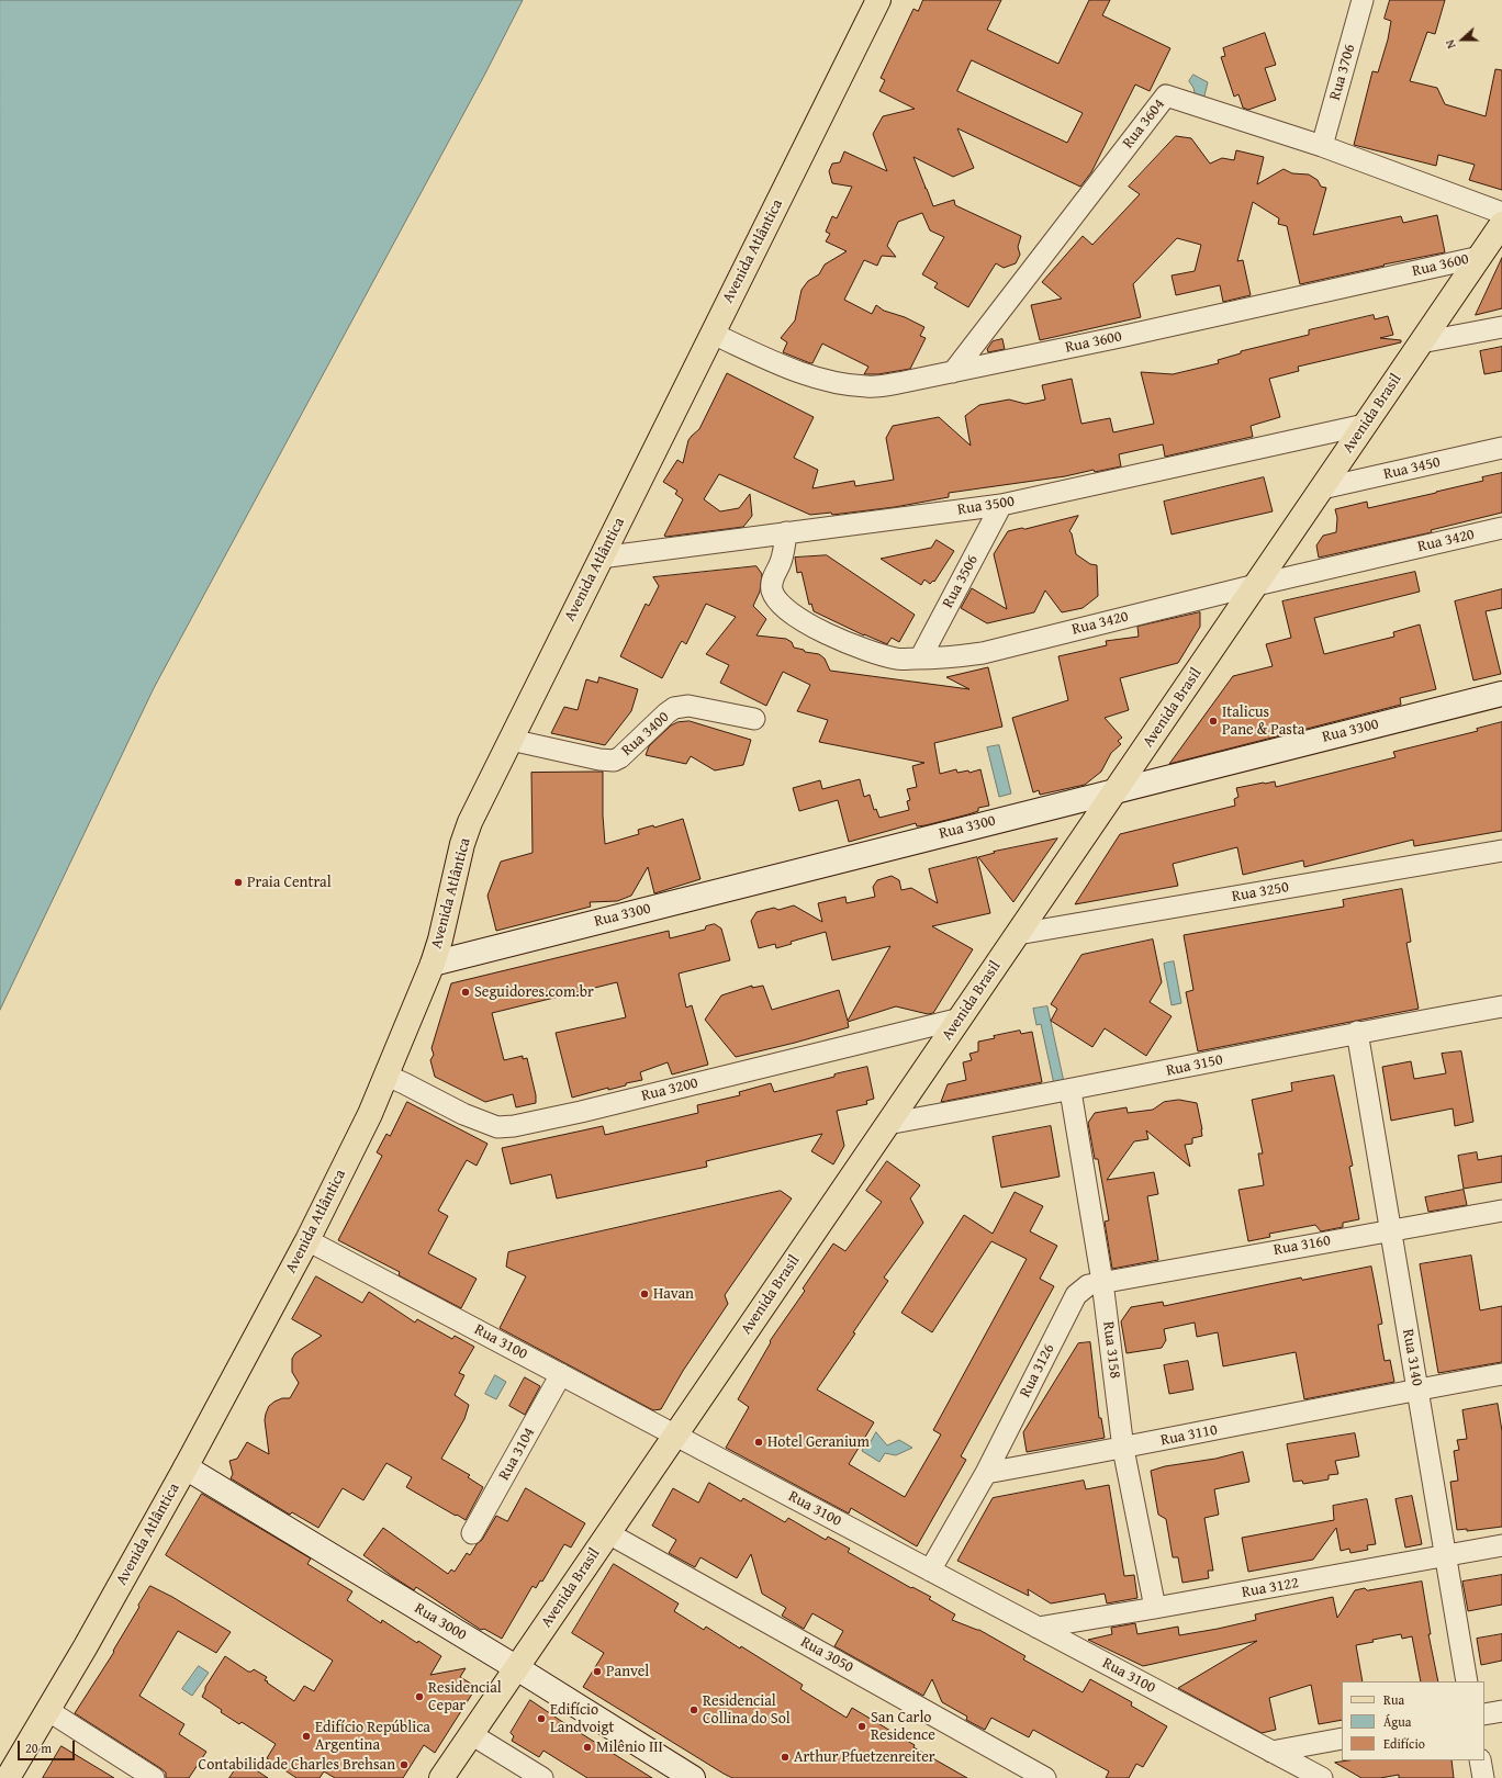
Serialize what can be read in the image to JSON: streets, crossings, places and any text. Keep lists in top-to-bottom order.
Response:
{
  "streets": {
    "main road": [
      "Avenida Atlântica",
      "Avenida Brasil",
      "Rua 3300",
      "Rua 3000"
    ],
    "street": [
      "Rua 3706",
      "Rua 3604",
      "Rua 3600",
      "Rua 3450",
      "Rua 3500",
      "Rua 3420",
      "Rua 3506",
      "Rua 3400",
      "Rua 3250",
      "Rua 3150",
      "Rua 3200",
      "Rua 3160",
      "Rua 3100",
      "Rua 3158",
      "Rua 3140",
      "Rua 3126",
      "Rua 3110",
      "Rua 3104",
      "Rua 3122",
      "Rua 3050"
    ]
  },
  "crossings": [
    ["Rua 3706", "Rua 3604"],
    ["Rua 3604", "Rua 3600"],
    ["Avenida Atlântica", "Rua 3600"],
    ["Avenida Atlântica", "Rua 3500"],
    ["Avenida Atlântica", "Rua 3300"],
    ["Avenida Atlântica", "Rua 3400"],
    ["Avenida Atlântica", "Rua 3200"],
    ["Avenida Atlântica", "Rua 3100"],
    ["Avenida Atlântica", "Rua 3000"],
    ["Rua 3600", "Avenida Brasil"],
    ["Avenida Brasil", "Rua 3450"],
    ["Avenida Brasil", "Rua 3500"],
    ["Avenida Brasil", "Rua 3420"],
    ["Avenida Brasil", "Rua 3300"],
    ["Avenida Brasil", "Rua 3250"],
    ["Avenida Brasil", "Rua 3150"],
    ["Avenida Brasil", "Rua 3200"],
    ["Avenida Brasil", "Rua 3100"],
    ["Avenida Brasil", "Rua 3000"],
    ["Avenida Brasil", "Rua 3050"],
    ["Rua 3500", "Rua 3420"],
    ["Rua 3500", "Rua 3506"],
    ["Rua 3420", "Rua 3506"],
    ["Rua 3150", "Rua 3158"],
    ["Rua 3150", "Rua 3140"],
    ["Rua 3160", "Rua 3158"],
    ["Rua 3160", "Rua 3140"],
    ["Rua 3160", "Rua 3126"],
    ["Rua 3100", "Rua 3104"],
    ["Rua 3100", "Rua 3122"],
    ["Rua 3158", "Rua 3126"],
    ["Rua 3158", "Rua 3110"],
    ["Rua 3158", "Rua 3122"],
    ["Rua 3140", "Rua 3110"],
    ["Rua 3140", "Rua 3122"],
    ["Rua 3126", "Rua 3110"]
  ],
  "places": [
    "Italicus Pane & Pasta",
    "Praia Central",
    "Seguidores.com.br",
    "Havan",
    "Hotel Geranium",
    "Panvel",
    "Residencial Cepar",
    "Residencial Collina do Sol",
    "Edifício Landvoigt",
    "San Carlo Residence",
    "Edifício República Argentina",
    "Milênio III",
    "Arthur Pfuetzenreiter",
    "Contabilidade Charles Brehsan"
  ],
  "legend": ["Rua", "Água", "Edifício"],
  "scale_bar": "20 m",
  "north": "left"
}
